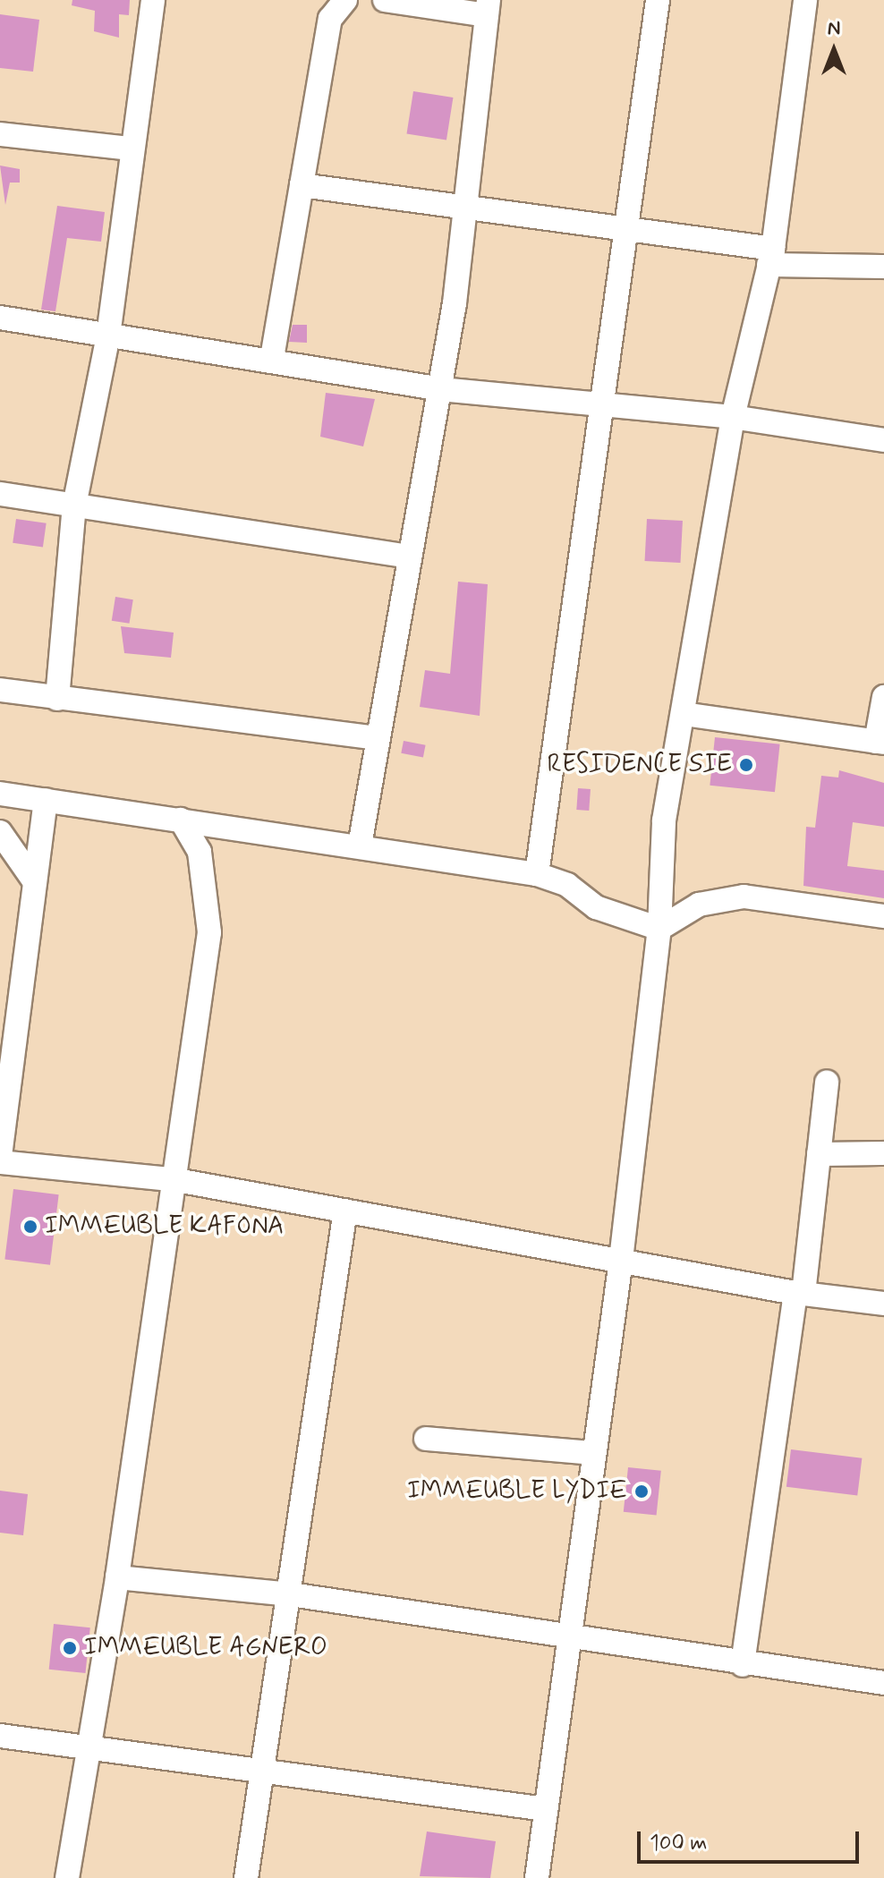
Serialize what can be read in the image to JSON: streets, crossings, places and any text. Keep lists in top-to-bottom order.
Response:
{
  "places": [
    "RESIDENCE SIE",
    "IMMEUBLE KAFONA",
    "IMMEUBLE LYDIE",
    "IMMEUBLE AGNERO"
  ],
  "scale_bar": "100 m",
  "north": "top"
}
